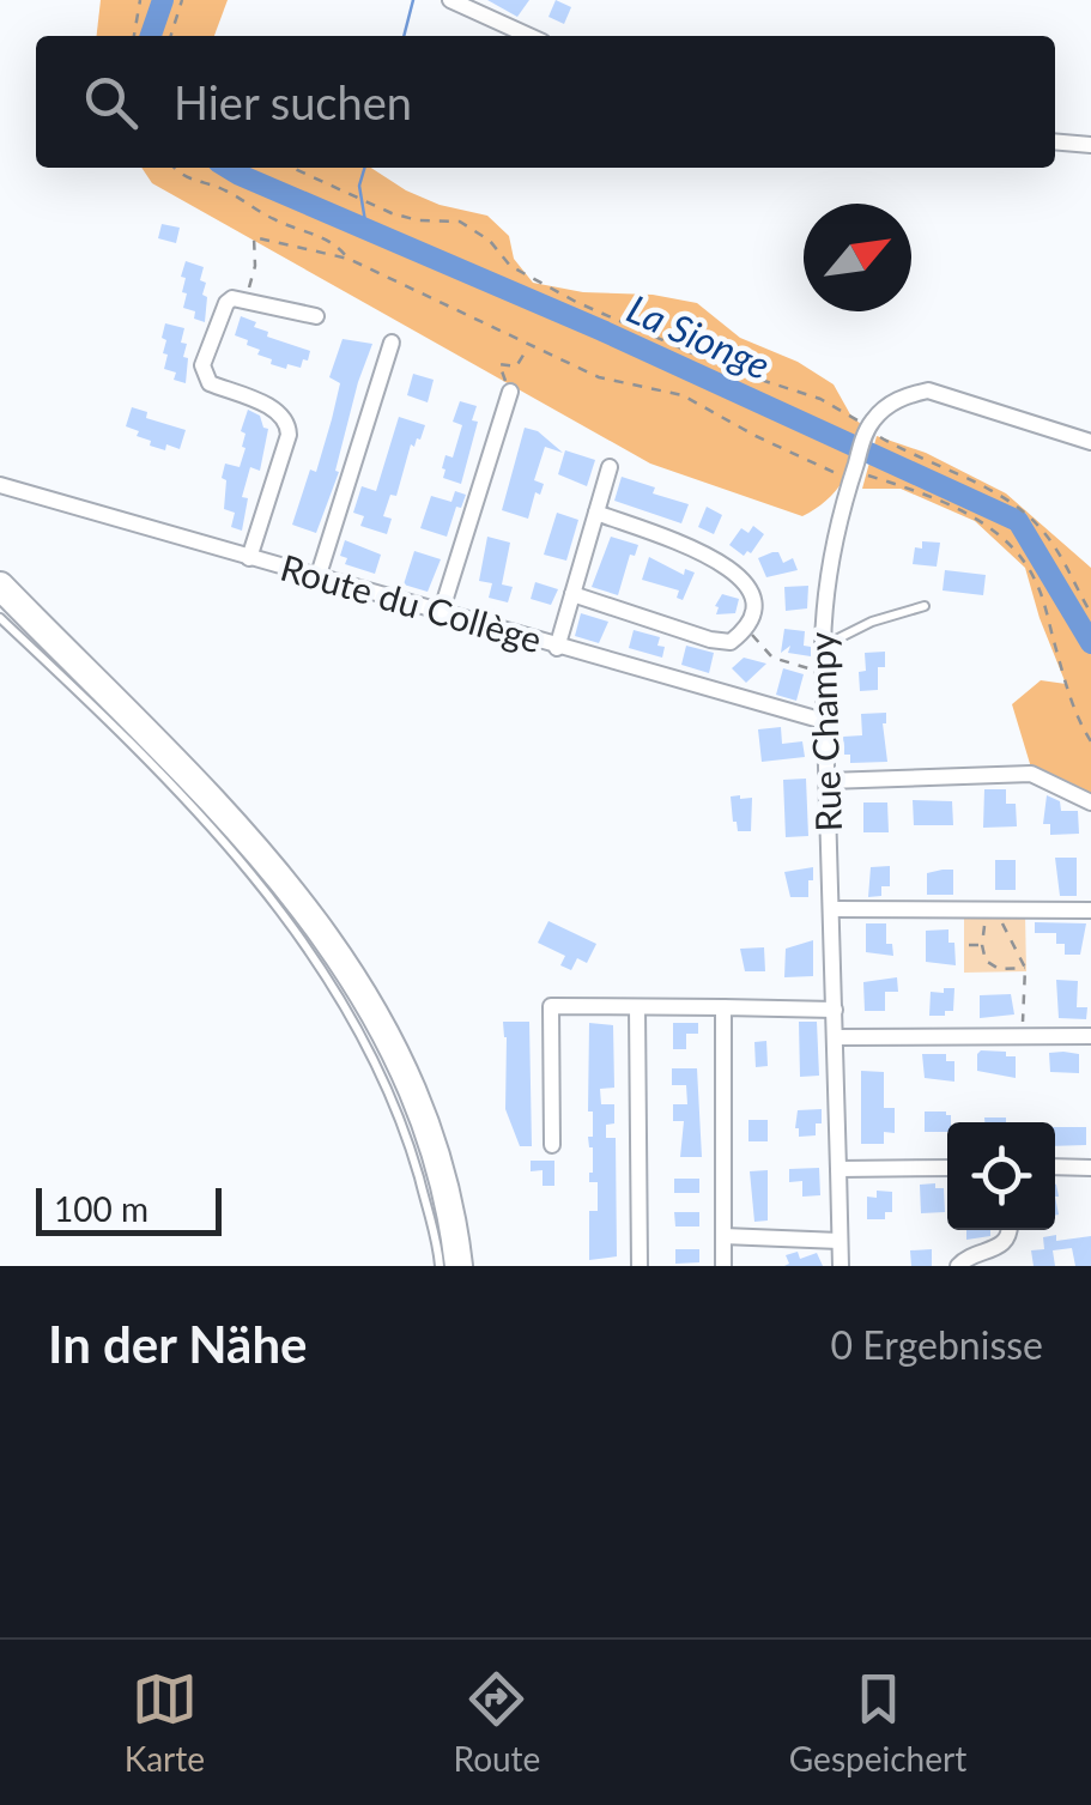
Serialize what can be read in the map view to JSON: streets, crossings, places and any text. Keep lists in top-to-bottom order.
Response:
{
  "streets": {
    "street": ["Route du Collège", "Rue Champy"]
  },
  "crossings": [
    ["Route du Collège", "Rue Champy"]
  ],
  "water": ["La Sionge"],
  "scale_bar": "100 m",
  "north": "top right",
  "page": {
    "search": "Hier suchen",
    "scale": "100 m",
    "heading": ["In der Nähe", "0 Ergebnisse"],
    "nav": ["Karte", "Route", "Gespeichert"]
  }
}
